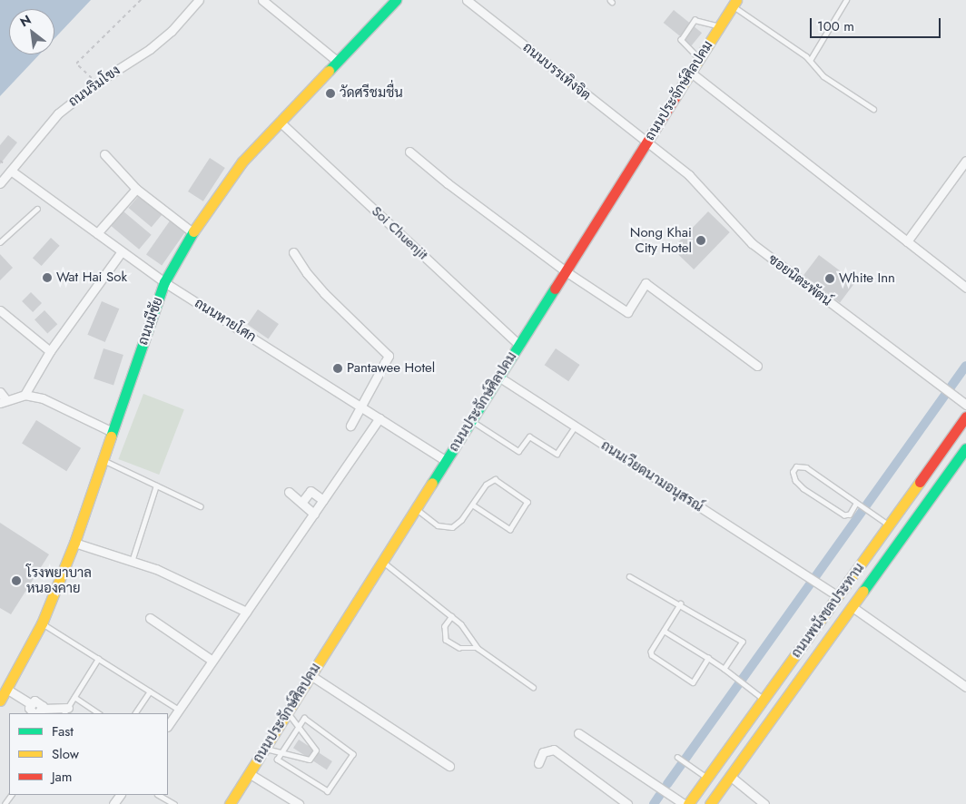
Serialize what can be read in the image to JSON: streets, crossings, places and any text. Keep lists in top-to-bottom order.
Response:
{
  "streets": {
    "street": [
      "ถนนบรรเทิงจิต",
      "ถนนริมโขง",
      "ถนนประจักษ์ศิลปคม",
      "Soi Chuenjit",
      "ซอยนิตะพัตน์",
      "ถนนหายโศก",
      "ถนนมีชัย",
      "ถนนเวียดนามอนุสรณ์",
      "ถนนพนังชลประทาน"
    ]
  },
  "crossings": [
    ["ถนนบรรเทิงจิต", "ถนนประจักษ์ศิลปคม"],
    ["ถนนบรรเทิงจิต", "ซอยนิตะพัตน์"],
    ["ถนนริมโขง", "ถนนหายโศก"],
    ["ถนนประจักษ์ศิลปคม", "Soi Chuenjit"],
    ["ถนนประจักษ์ศิลปคม", "ซอยนิตะพัตน์"],
    ["ถนนประจักษ์ศิลปคม", "ถนนหายโศก"],
    ["ถนนประจักษ์ศิลปคม", "ถนนเวียดนามอนุสรณ์"],
    ["Soi Chuenjit", "ถนนมีชัย"],
    ["ถนนหายโศก", "ถนนมีชัย"],
    ["ถนนเวียดนามอนุสรณ์", "ถนนพนังชลประทาน"]
  ],
  "places": [
    "วัดศรีชมชื่น",
    "Nong Khai City Hotel",
    "Wat Hai Sok",
    "White Inn",
    "Pantawee Hotel",
    "โรงพยาบาล หนองคาย"
  ],
  "legend": ["Fast", "Slow", "Jam"],
  "scale_bar": "100 m",
  "north": "top left"
}
